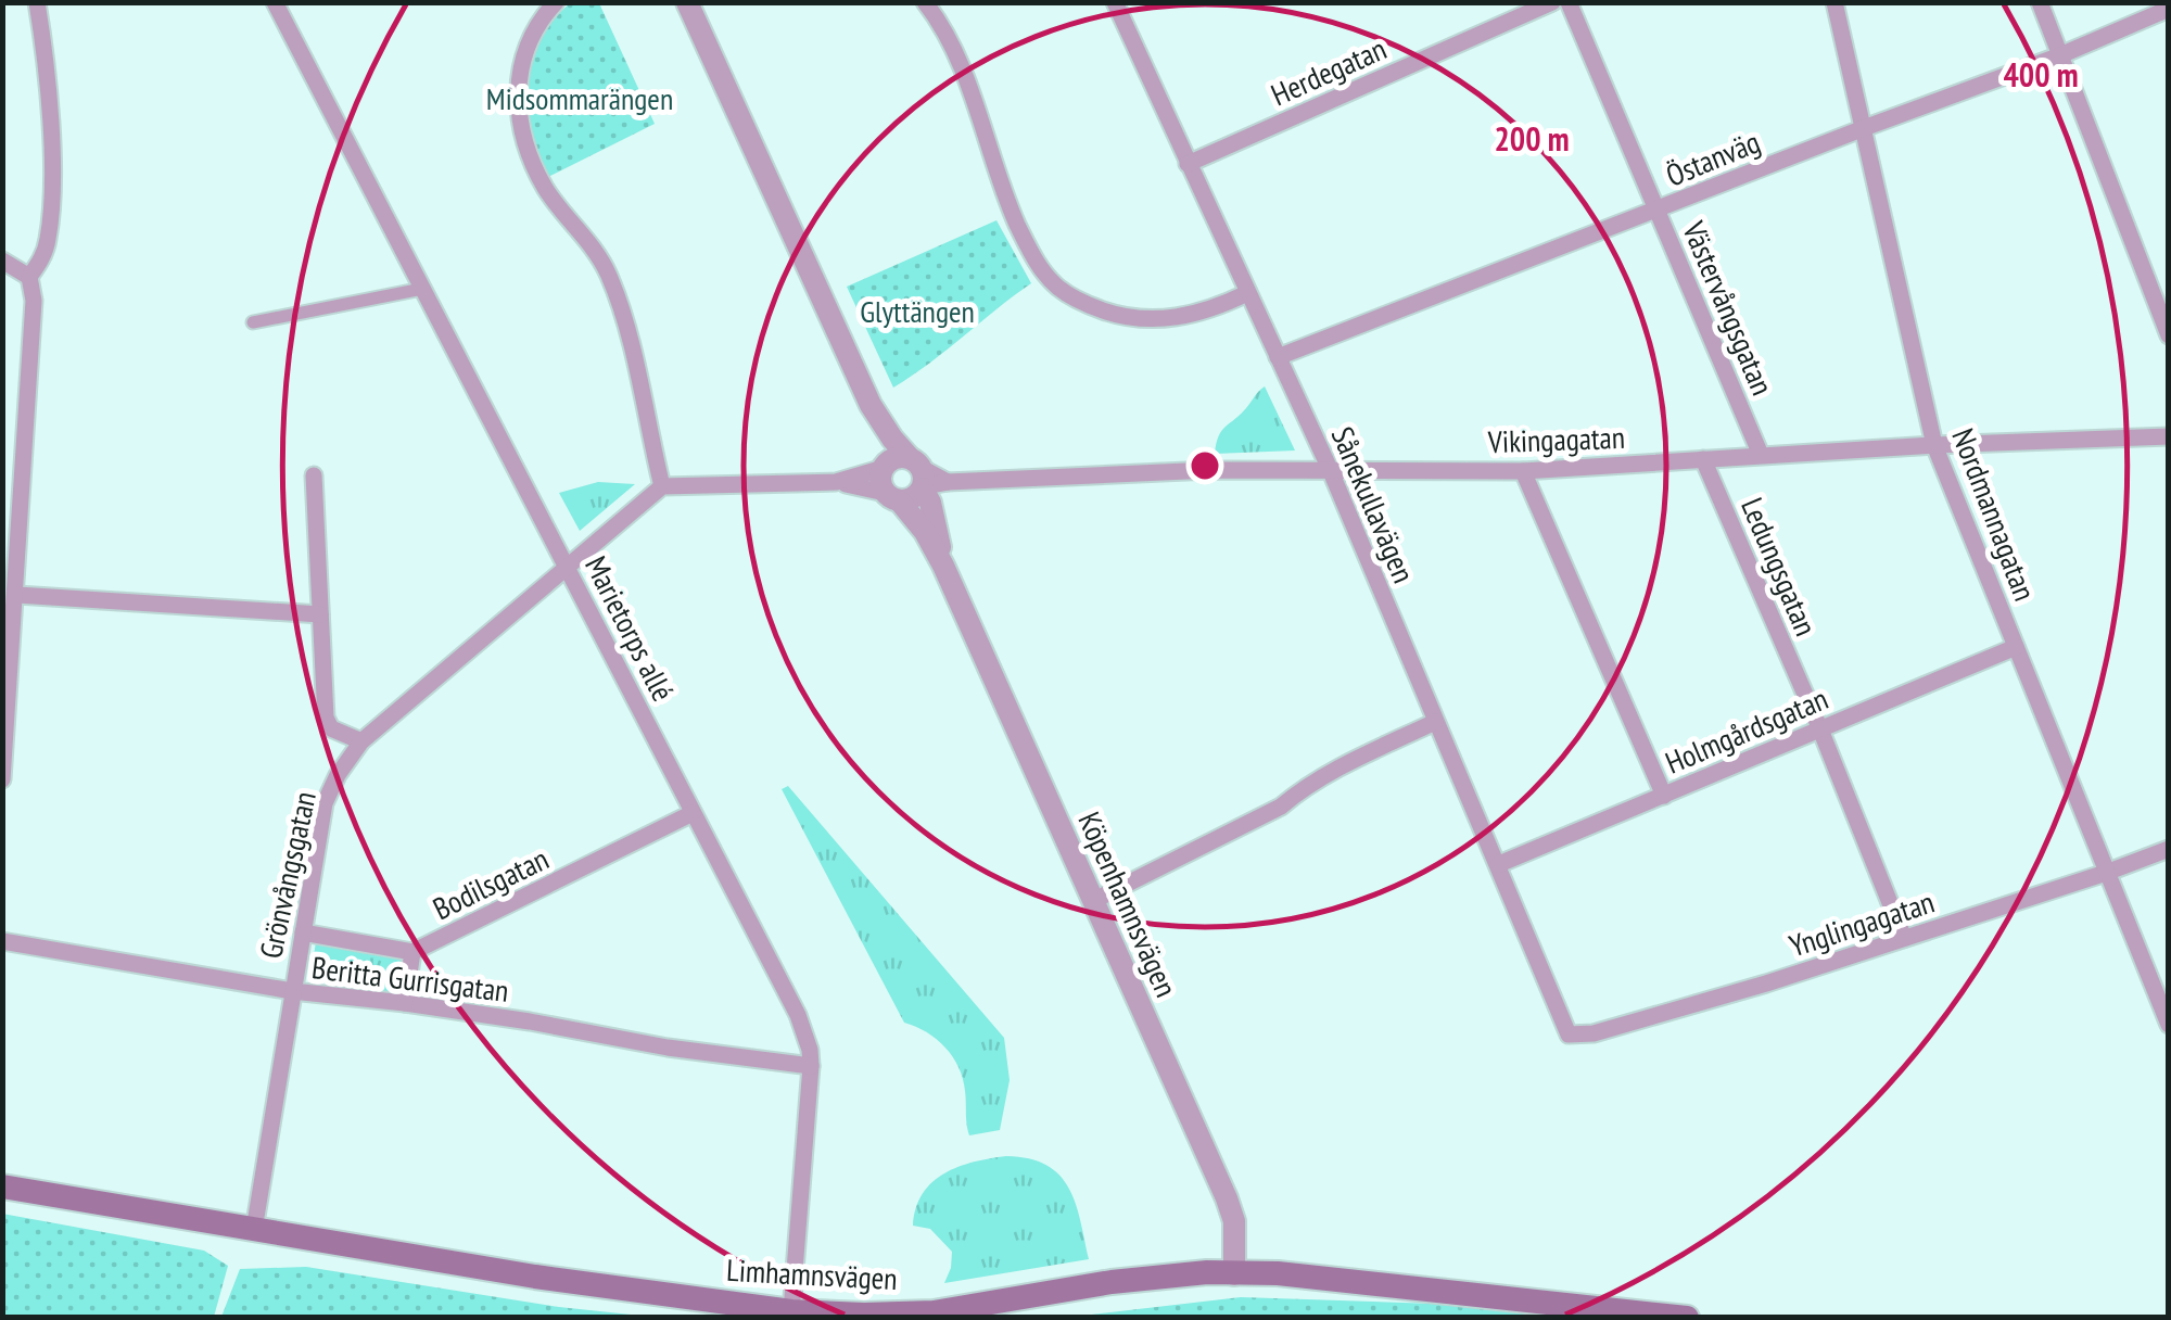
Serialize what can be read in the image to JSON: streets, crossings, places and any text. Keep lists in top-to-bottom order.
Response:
{
  "streets": {
    "main road": ["Limhamnsvägen"],
    "street": [
      "Herdegatan",
      "Östanväg",
      "Västervångsgatan",
      "Vikingagatan",
      "Sånekullavägen",
      "Nordmannagatan",
      "Ledungsgatan",
      "Marietorps allé",
      "Holmgårdsgatan",
      "Grönvångsgatan",
      "Bodilsgatan",
      "Köpenhamnsvägen",
      "Ynglingagatan",
      "Beritta Gurrisgatan"
    ]
  },
  "crossings": [
    ["Herdegatan", "Sånekullavägen"],
    ["Östanväg", "Västervångsgatan"],
    ["Östanväg", "Sånekullavägen"],
    ["Östanväg", "Nordmannagatan"],
    ["Västervångsgatan", "Vikingagatan"],
    ["Vikingagatan", "Sånekullavägen"],
    ["Vikingagatan", "Nordmannagatan"],
    ["Vikingagatan", "Ledungsgatan"],
    ["Vikingagatan", "Köpenhamnsvägen"],
    ["Sånekullavägen", "Holmgårdsgatan"],
    ["Sånekullavägen", "Ynglingagatan"],
    ["Nordmannagatan", "Holmgårdsgatan"],
    ["Nordmannagatan", "Ynglingagatan"],
    ["Ledungsgatan", "Holmgårdsgatan"],
    ["Ledungsgatan", "Ynglingagatan"],
    ["Marietorps allé", "Grönvångsgatan"],
    ["Marietorps allé", "Bodilsgatan"],
    ["Marietorps allé", "Beritta Gurrisgatan"],
    ["Marietorps allé", "Limhamnsvägen"],
    ["Grönvångsgatan", "Bodilsgatan"],
    ["Grönvångsgatan", "Beritta Gurrisgatan"],
    ["Grönvångsgatan", "Limhamnsvägen"],
    ["Köpenhamnsvägen", "Limhamnsvägen"]
  ],
  "parks": ["Midsommarängen", "Glyttängen"],
  "rings": ["400 m", "200 m"]
}
